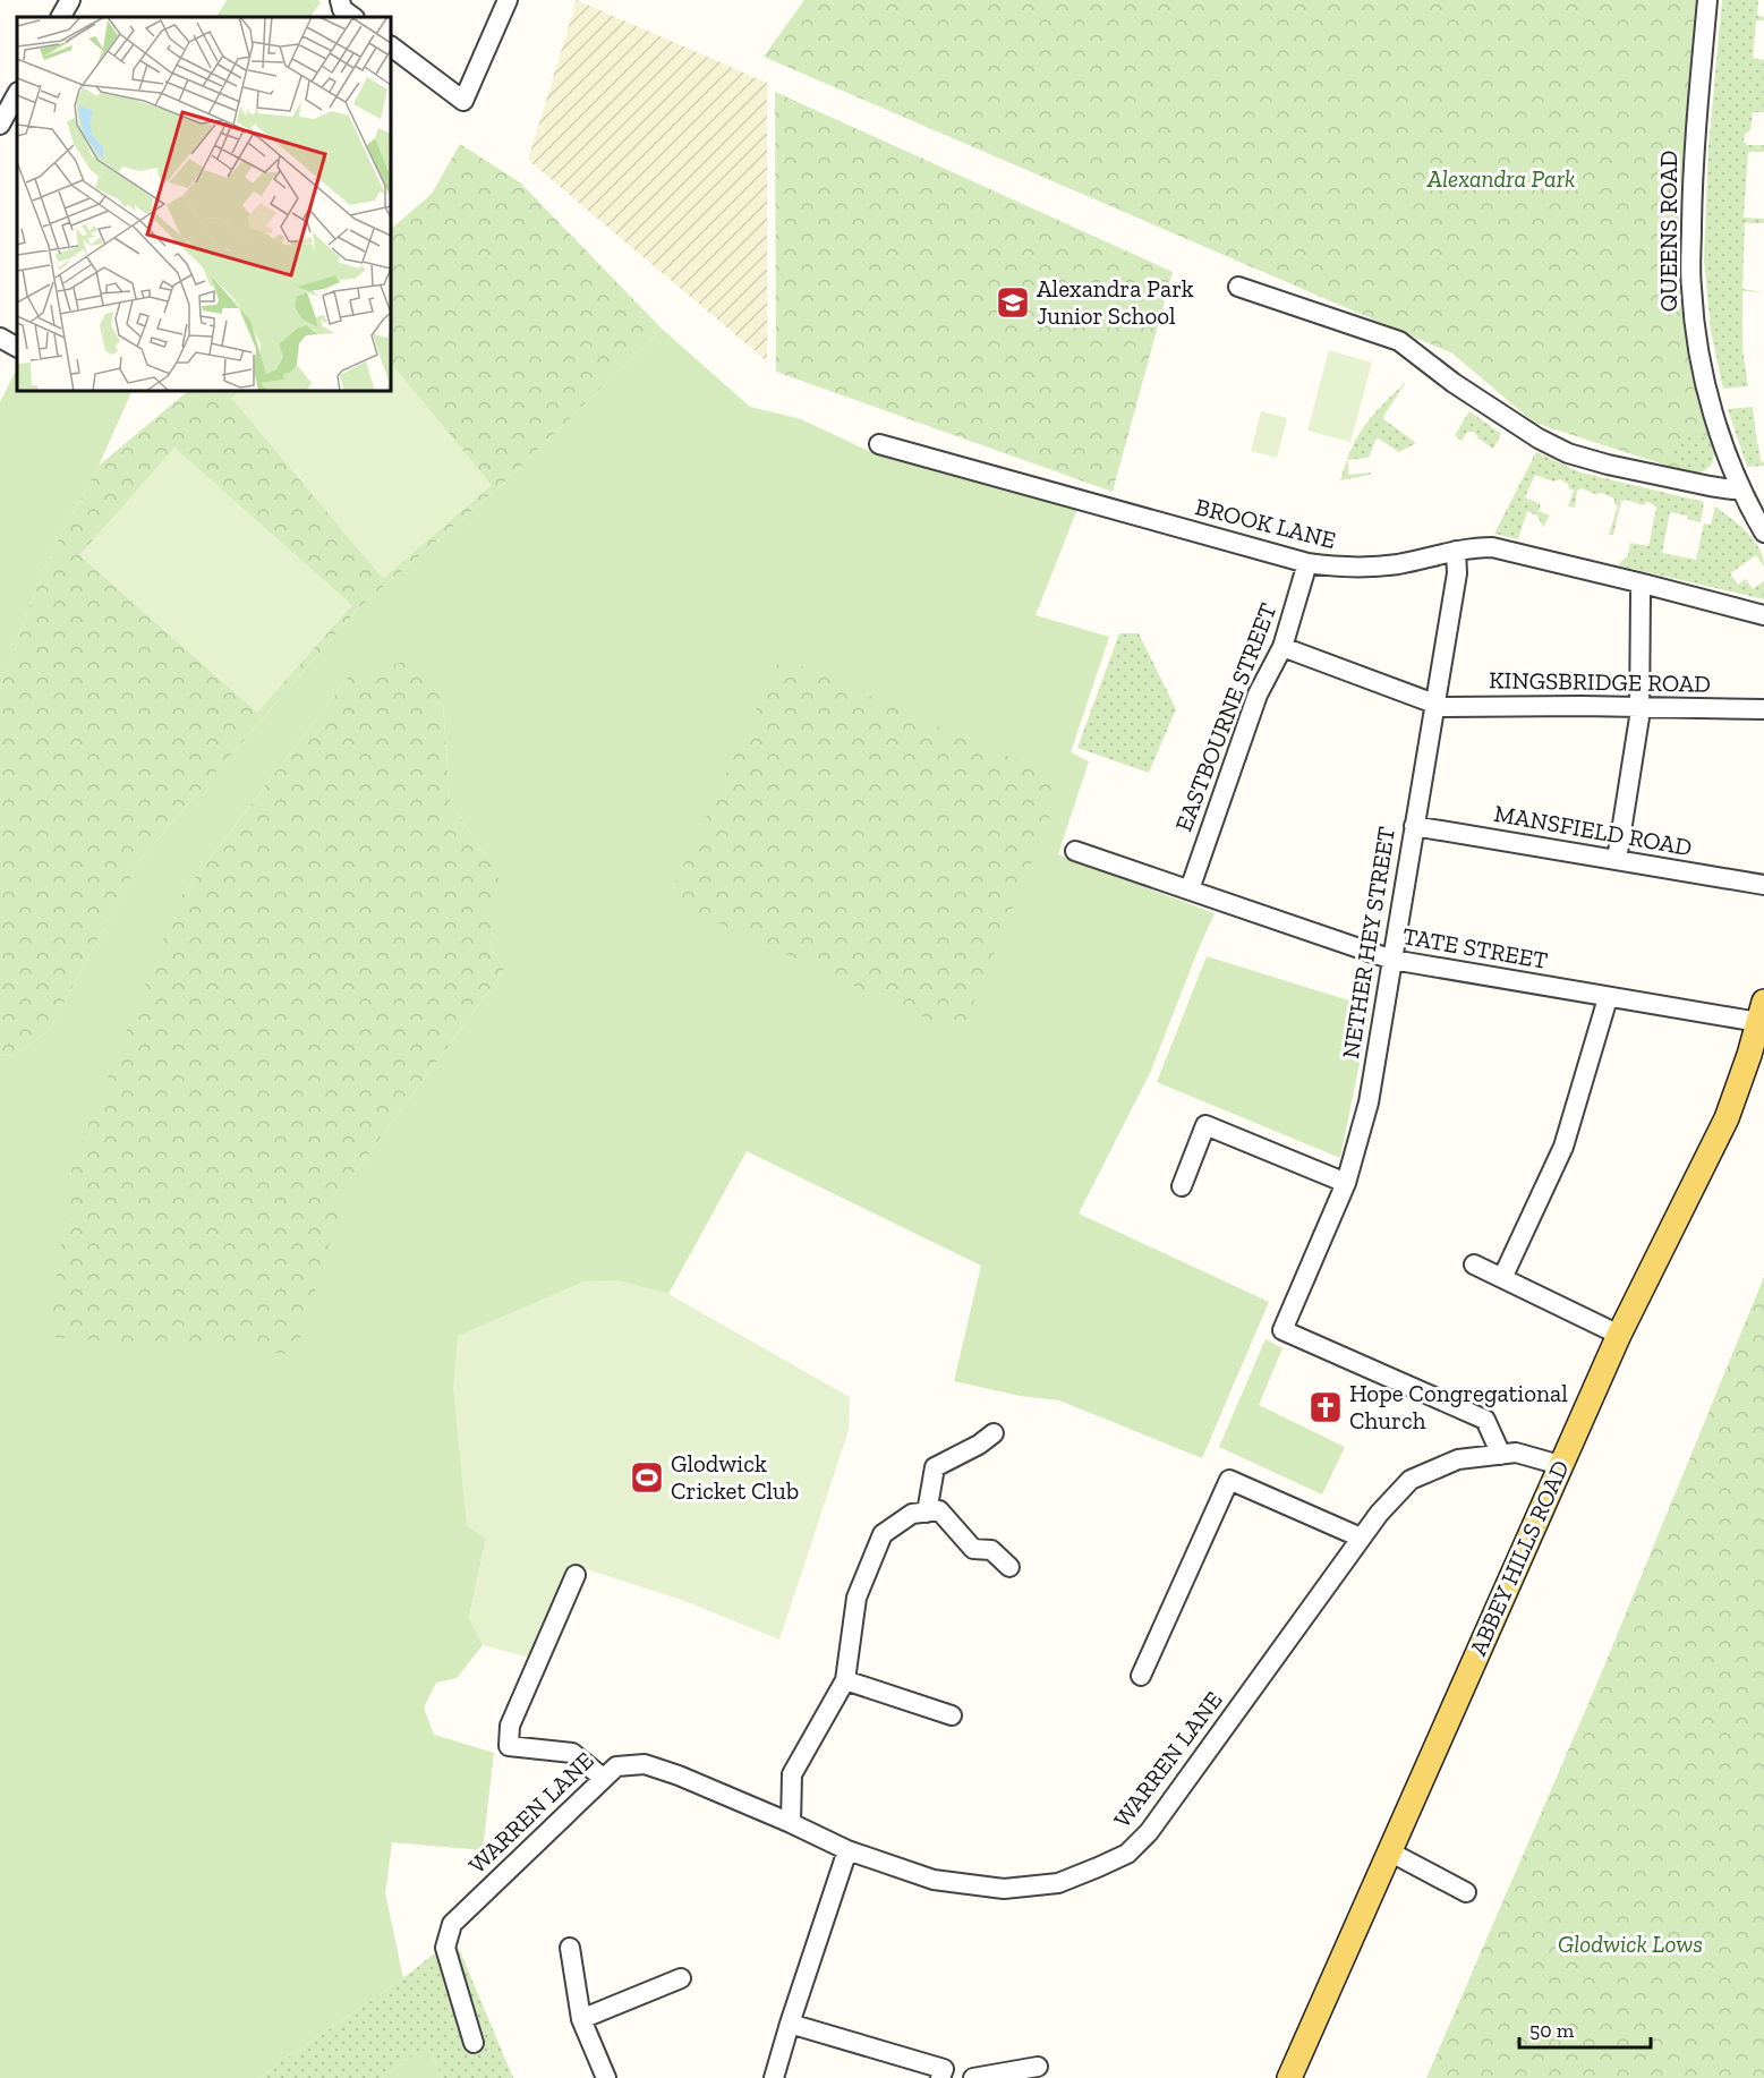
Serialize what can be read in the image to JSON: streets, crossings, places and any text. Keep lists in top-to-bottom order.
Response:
{
  "streets": {
    "main road": ["ABBEY HILLS ROAD"],
    "street": [
      "QUEENS ROAD",
      "BROOK LANE",
      "KINGSBRIDGE ROAD",
      "EASTBOURNE STREET",
      "MANSFIELD ROAD",
      "NETHER HEY STREET",
      "TATE STREET",
      "WARREN LANE"
    ]
  },
  "crossings": [
    ["BROOK LANE", "EASTBOURNE STREET"],
    ["BROOK LANE", "NETHER HEY STREET"],
    ["KINGSBRIDGE ROAD", "EASTBOURNE STREET"],
    ["KINGSBRIDGE ROAD", "NETHER HEY STREET"],
    ["EASTBOURNE STREET", "TATE STREET"],
    ["MANSFIELD ROAD", "NETHER HEY STREET"],
    ["NETHER HEY STREET", "TATE STREET"],
    ["NETHER HEY STREET", "WARREN LANE"],
    ["TATE STREET", "ABBEY HILLS ROAD"],
    ["ABBEY HILLS ROAD", "WARREN LANE"]
  ],
  "parks": ["Alexandra Park", "Glodwick Lows"],
  "places": {
    "school or university": ["Alexandra Park Junior School"],
    "church": ["Hope Congregational Church"],
    "sports": ["Glodwick Cricket Club"]
  },
  "scale_bar": "50 m"
}
